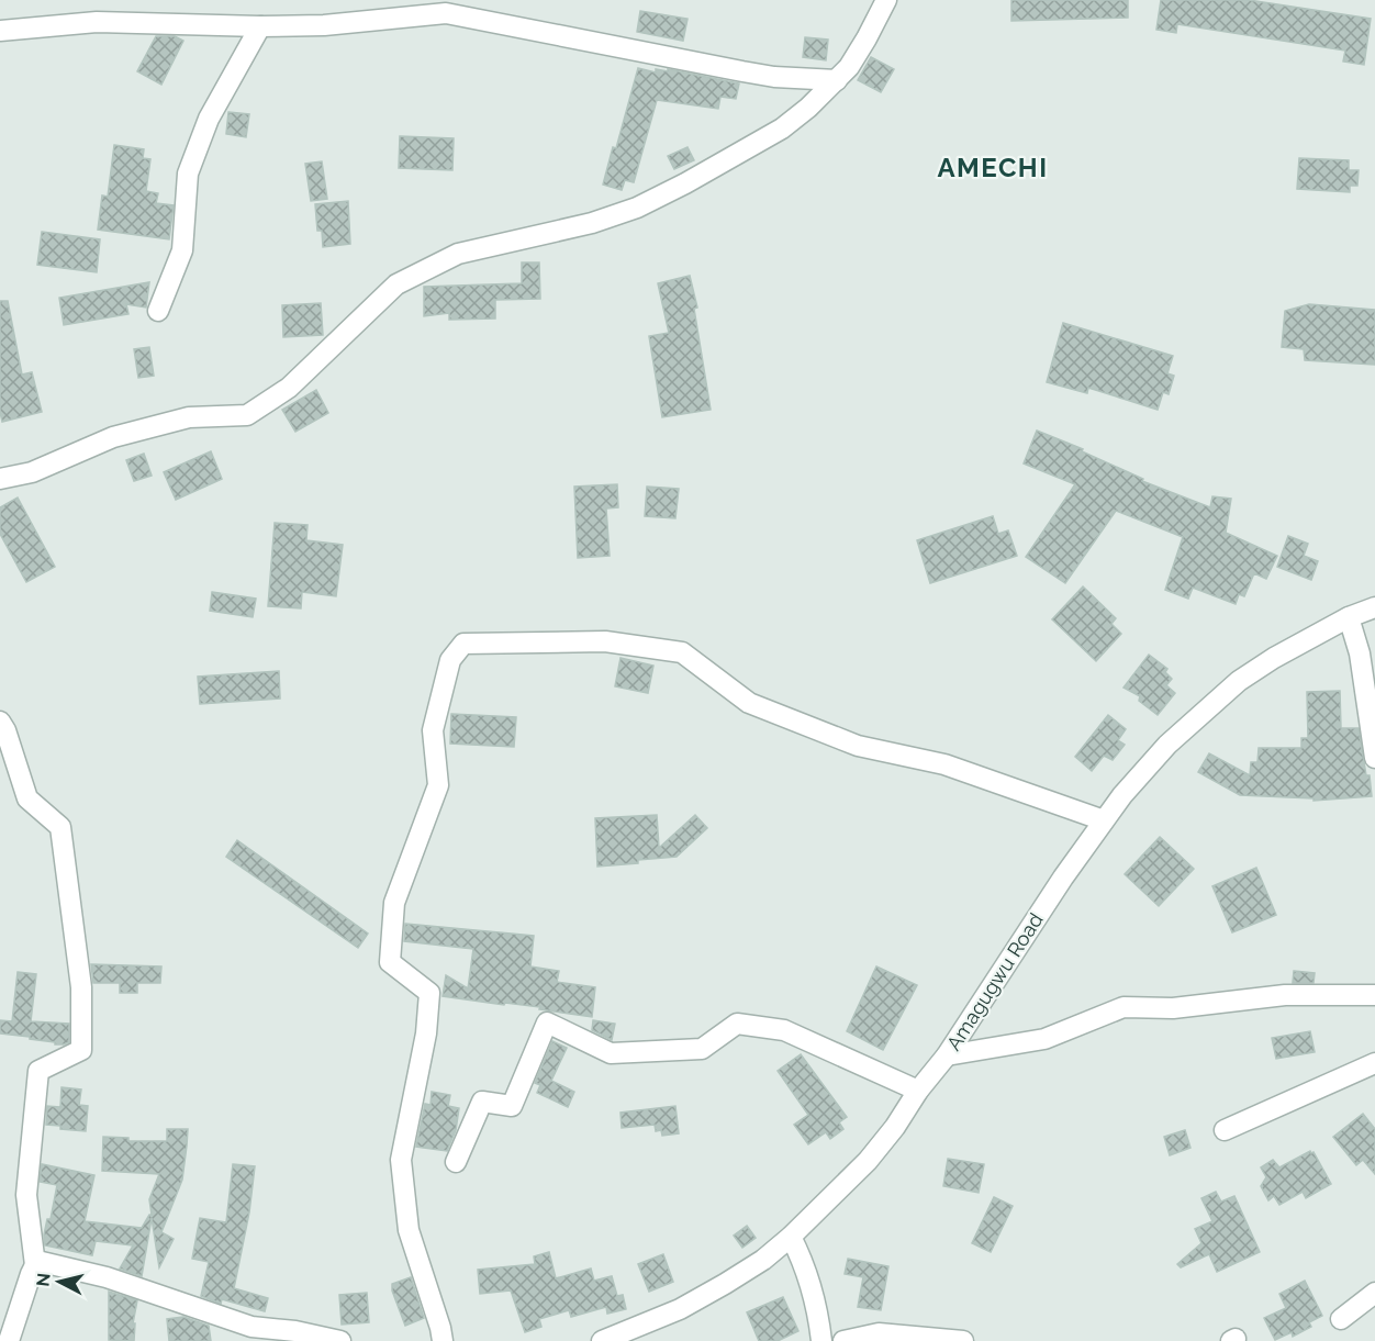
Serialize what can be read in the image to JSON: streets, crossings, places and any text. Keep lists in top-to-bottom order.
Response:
{
  "streets": {
    "street": ["Amagugwu Road"]
  },
  "districts": ["AMECHI"],
  "north": "left"
}
